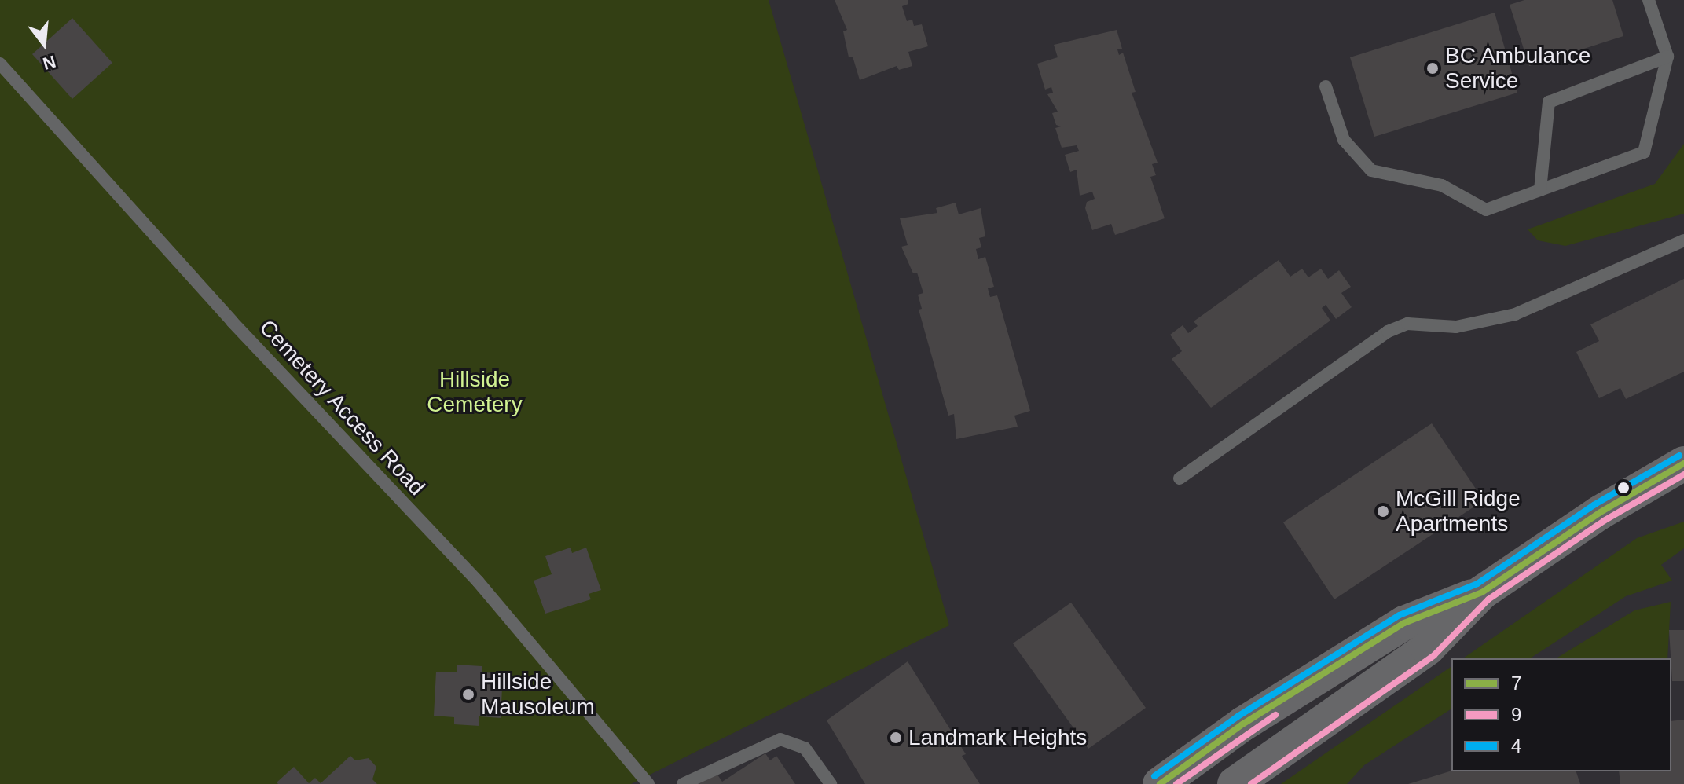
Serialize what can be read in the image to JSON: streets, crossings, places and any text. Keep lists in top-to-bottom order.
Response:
{
  "streets": {
    "lane": ["Cemetery Access Road"]
  },
  "parks": ["Hillside Cemetery"],
  "places": [
    "BC Ambulance Service",
    "McGill Ridge Apartments",
    "Hillside Mausoleum",
    "Landmark Heights"
  ],
  "lines": ["transit line 4", "transit line 7", "transit line 9"],
  "legend": ["7", "9", "4"],
  "north": "bottom"
}
